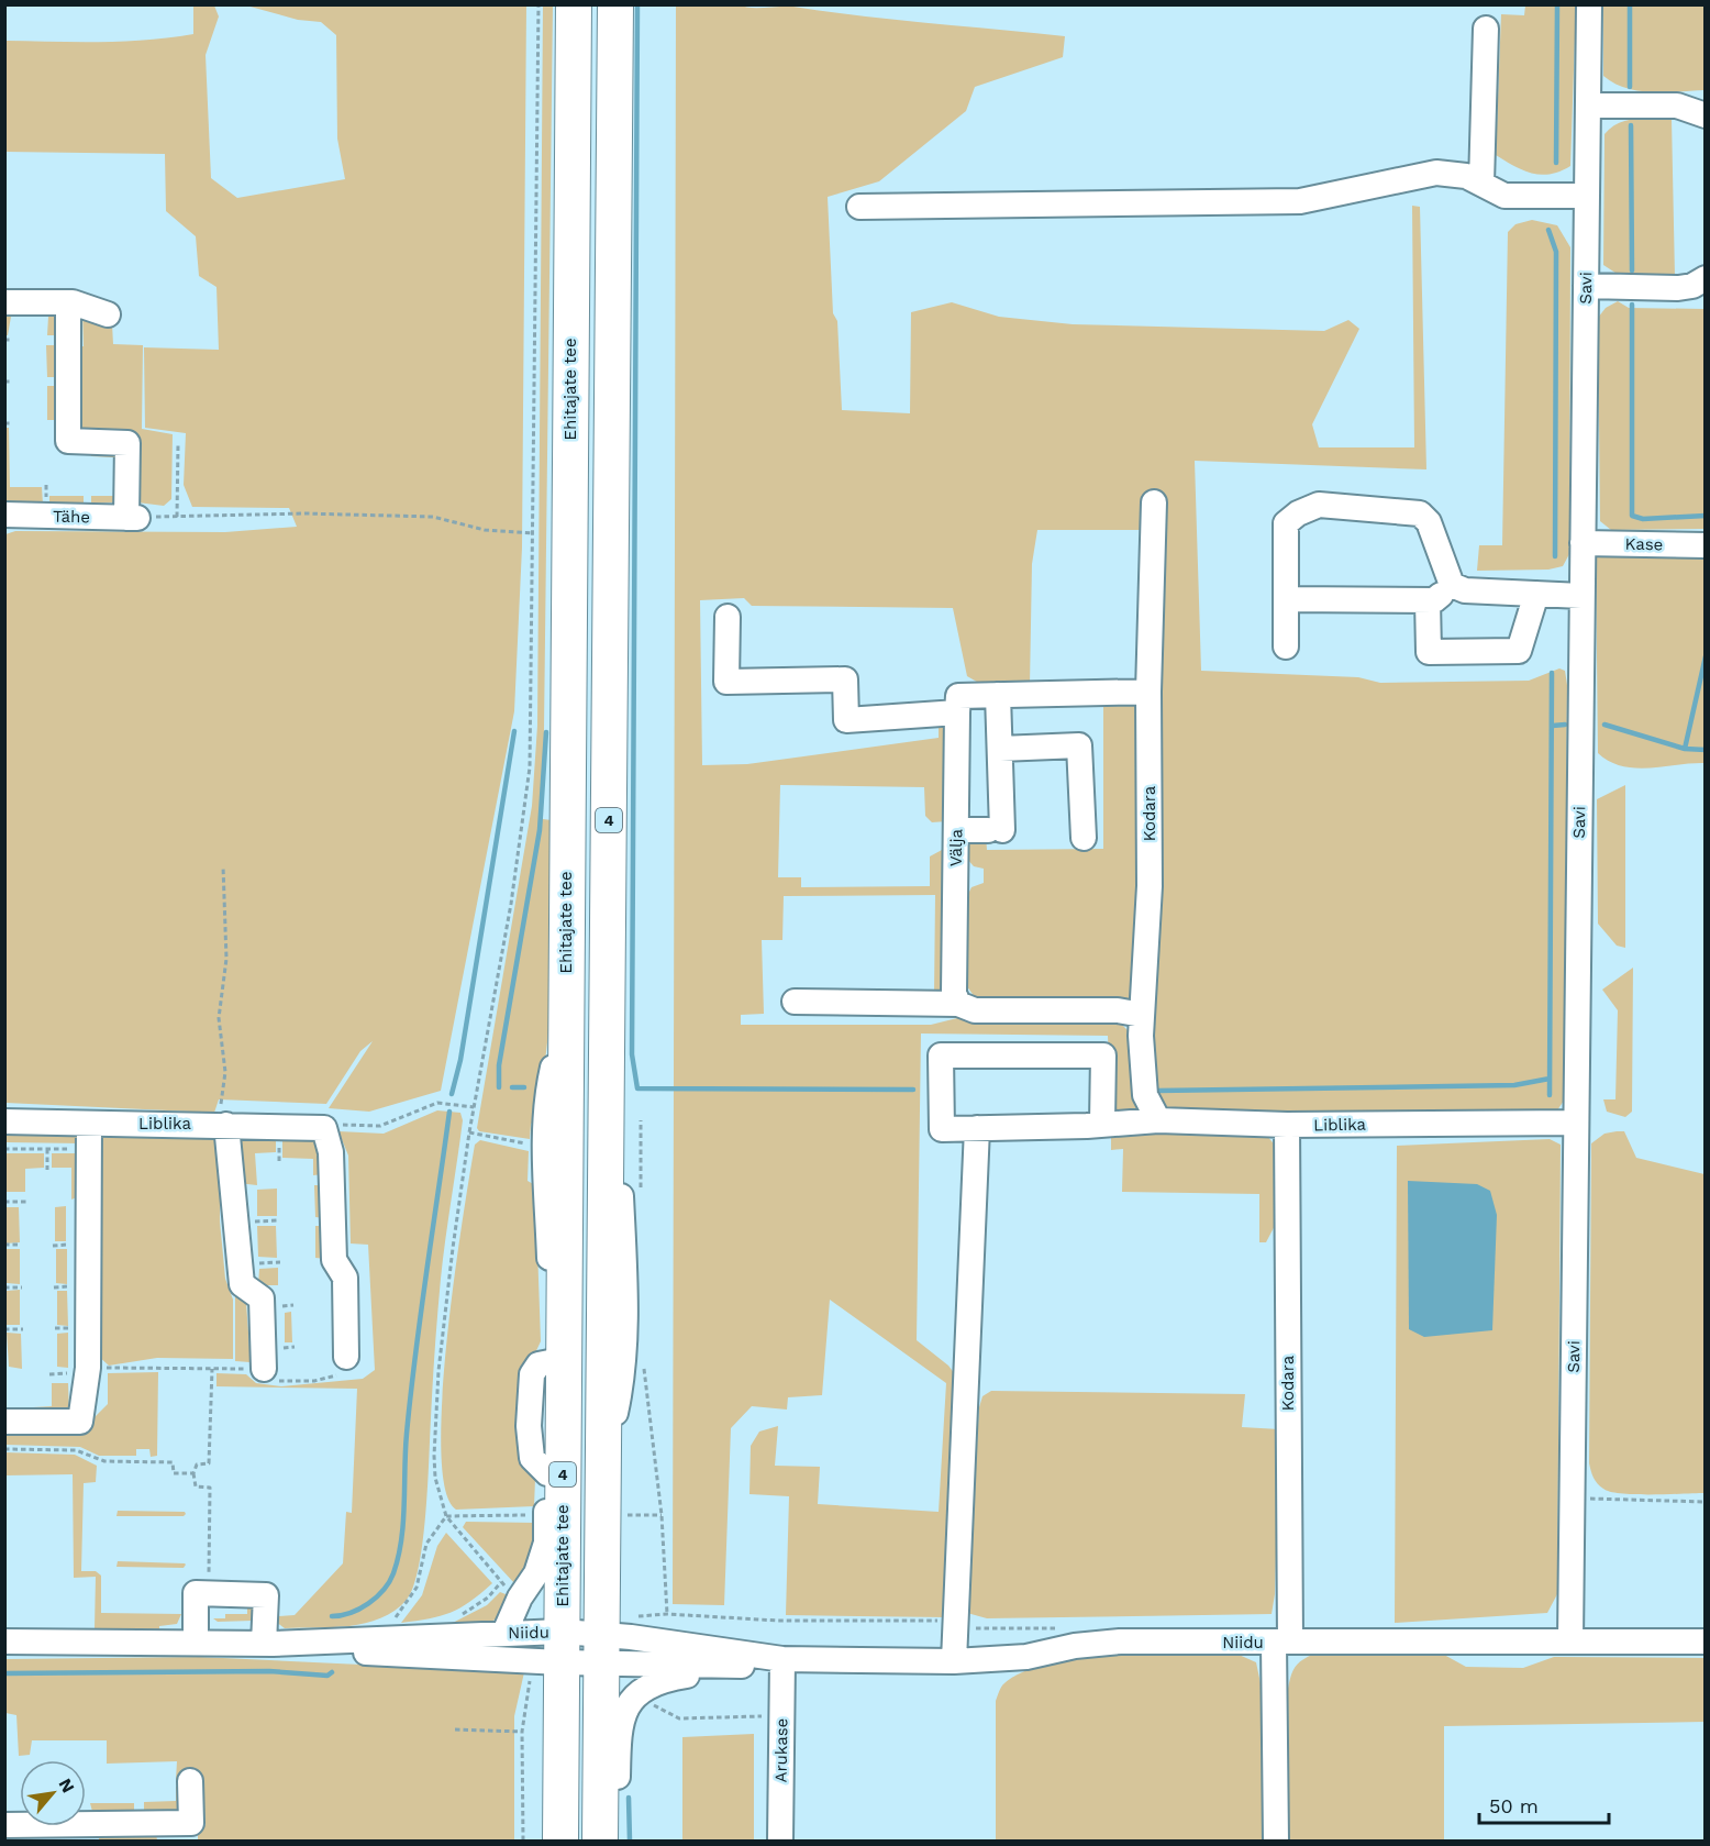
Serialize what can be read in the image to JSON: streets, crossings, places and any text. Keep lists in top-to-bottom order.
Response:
{
  "streets": {
    "highway": ["Ehitajate tee", "4"],
    "street": [
      "Savi",
      "Tähe",
      "Kase",
      "Kodara",
      "Välja",
      "Liblika",
      "Niidu",
      "Arukase"
    ]
  },
  "crossings": [
    ["Savi", "Kase"],
    ["Savi", "Liblika"],
    ["Savi", "Niidu"],
    ["Ehitajate tee", "Niidu"],
    ["Kodara", "Liblika"],
    ["Kodara", "Niidu"],
    ["Niidu", "Arukase"]
  ],
  "scale_bar": "50 m",
  "north": "top right"
}
